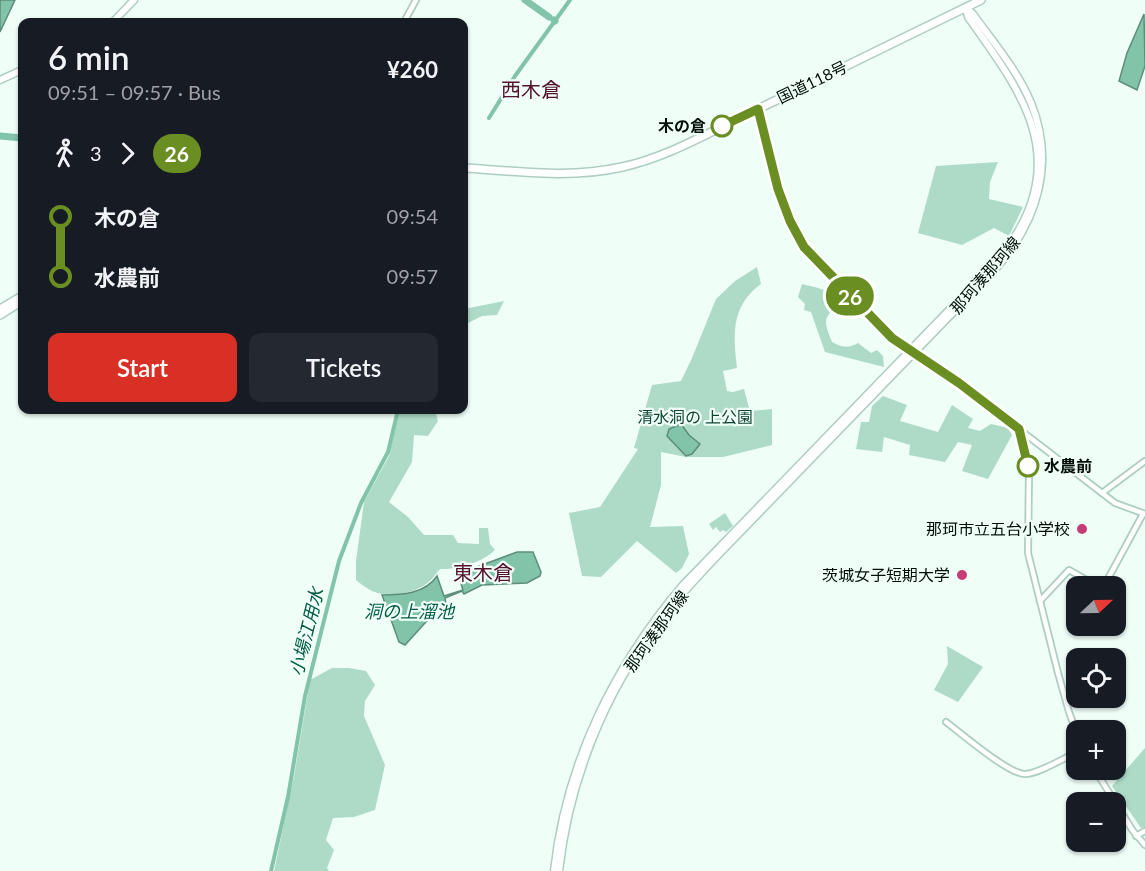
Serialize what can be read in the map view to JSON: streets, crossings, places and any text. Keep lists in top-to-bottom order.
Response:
{
  "streets": {
    "highway": ["国道118号"],
    "main road": ["那珂湊那珂線"]
  },
  "crossings": [
    ["国道118号", "那珂湊那珂線"]
  ],
  "districts": ["西木倉", "東木倉"],
  "water": ["洞の上溜池", "小場江用水"],
  "parks": ["清水洞の 上公園"],
  "places": [
    "木の倉",
    "水農前",
    "那珂市立五台小学校",
    "茨城女子短期大学"
  ],
  "lines": ["bus line 26"],
  "north": "right",
  "page": {
    "on_map": "26",
    "heading": ["6 min", "09:51 – 09:57 · Bus", "¥260"],
    "legs": ["3", "26"],
    "list": [
      {
        "name": "木の倉",
        "value": "09:54"
      },
      {
        "name": "水農前",
        "value": "09:57"
      }
    ],
    "buttons": ["Start", "Tickets"],
    "map_buttons": ["+", "−"]
  }
}
